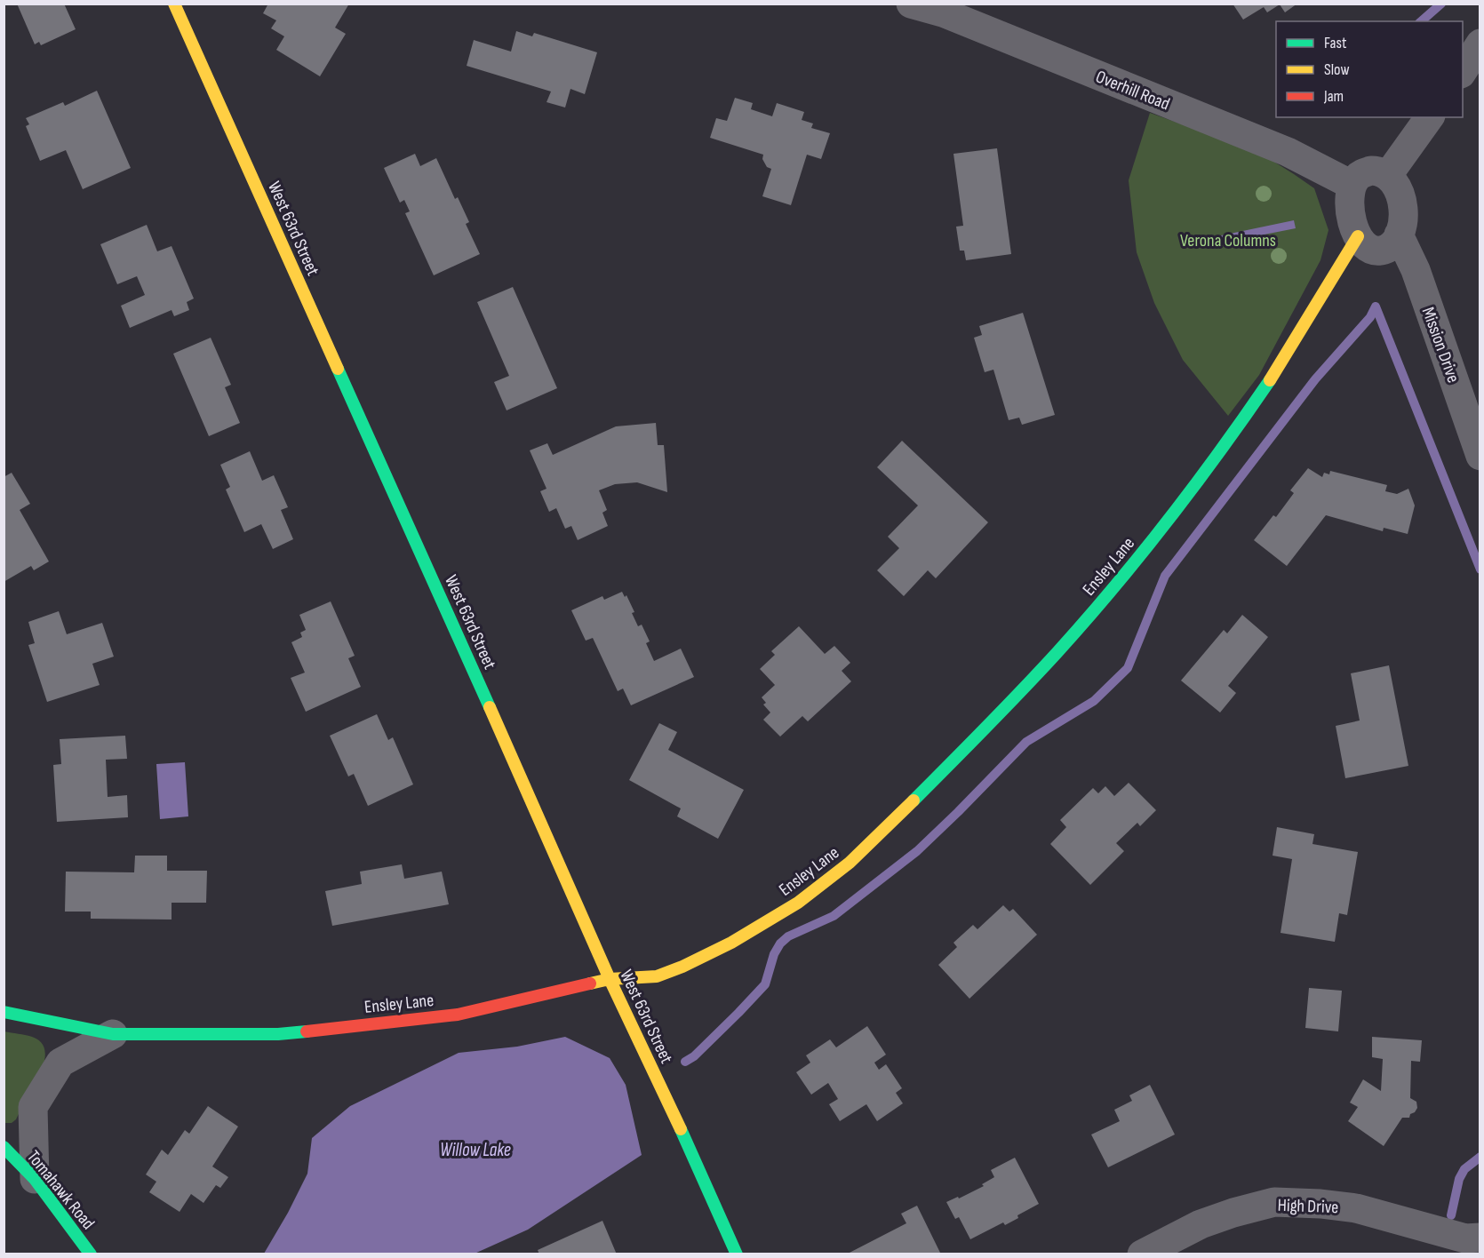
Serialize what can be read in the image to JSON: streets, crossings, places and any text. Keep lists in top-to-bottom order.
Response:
{
  "streets": {
    "street": [
      "Overhill Road",
      "West 63rd Street",
      "Mission Drive",
      "Ensley Lane",
      "Tomahawk Road",
      "High Drive"
    ]
  },
  "crossings": [
    ["Overhill Road", "Mission Drive"],
    ["Overhill Road", "Ensley Lane"],
    ["West 63rd Street", "Ensley Lane"],
    ["Mission Drive", "Ensley Lane"]
  ],
  "water": ["Willow Lake"],
  "parks": ["Verona Columns"],
  "legend": ["Fast", "Slow", "Jam"]
}
